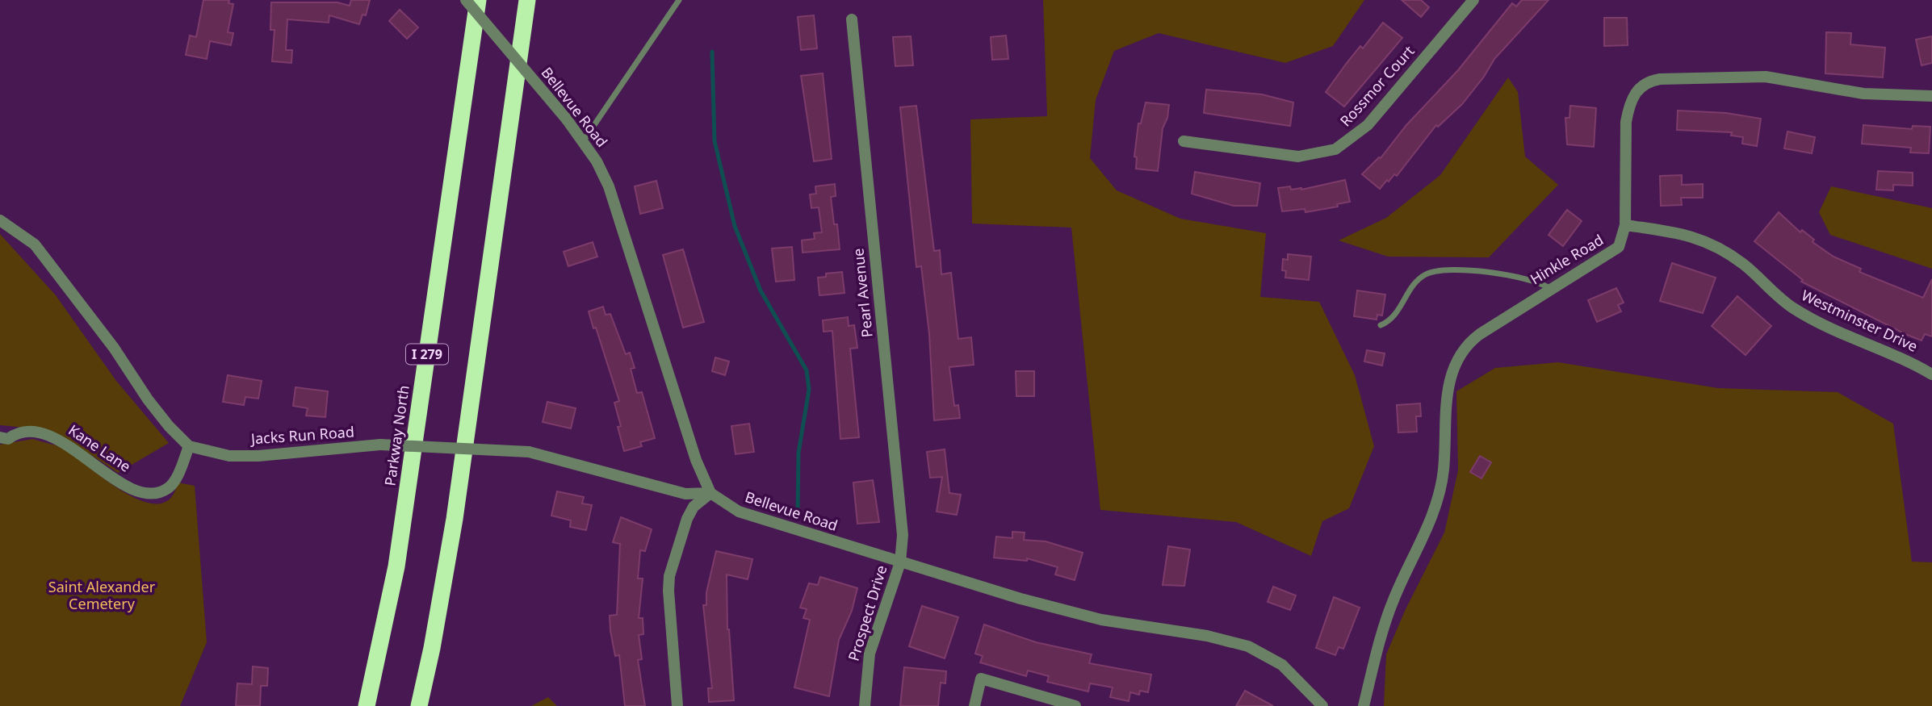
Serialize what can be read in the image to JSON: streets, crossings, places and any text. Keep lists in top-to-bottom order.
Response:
{
  "streets": {
    "highway": ["I 279", "Parkway North"],
    "street": [
      "Rossmor Court",
      "Bellevue Road",
      "Hinkle Road",
      "Pearl Avenue",
      "Westminster Drive",
      "Jacks Run Road",
      "Kane Lane",
      "Prospect Drive"
    ]
  },
  "crossings": [
    ["Bellevue Road", "Pearl Avenue"],
    ["Bellevue Road", "Jacks Run Road"],
    ["Bellevue Road", "Prospect Drive"],
    ["Hinkle Road", "Westminster Drive"],
    ["Pearl Avenue", "Prospect Drive"],
    ["Jacks Run Road", "Kane Lane"]
  ],
  "parks": ["Saint Alexander Cemetery"]
}
